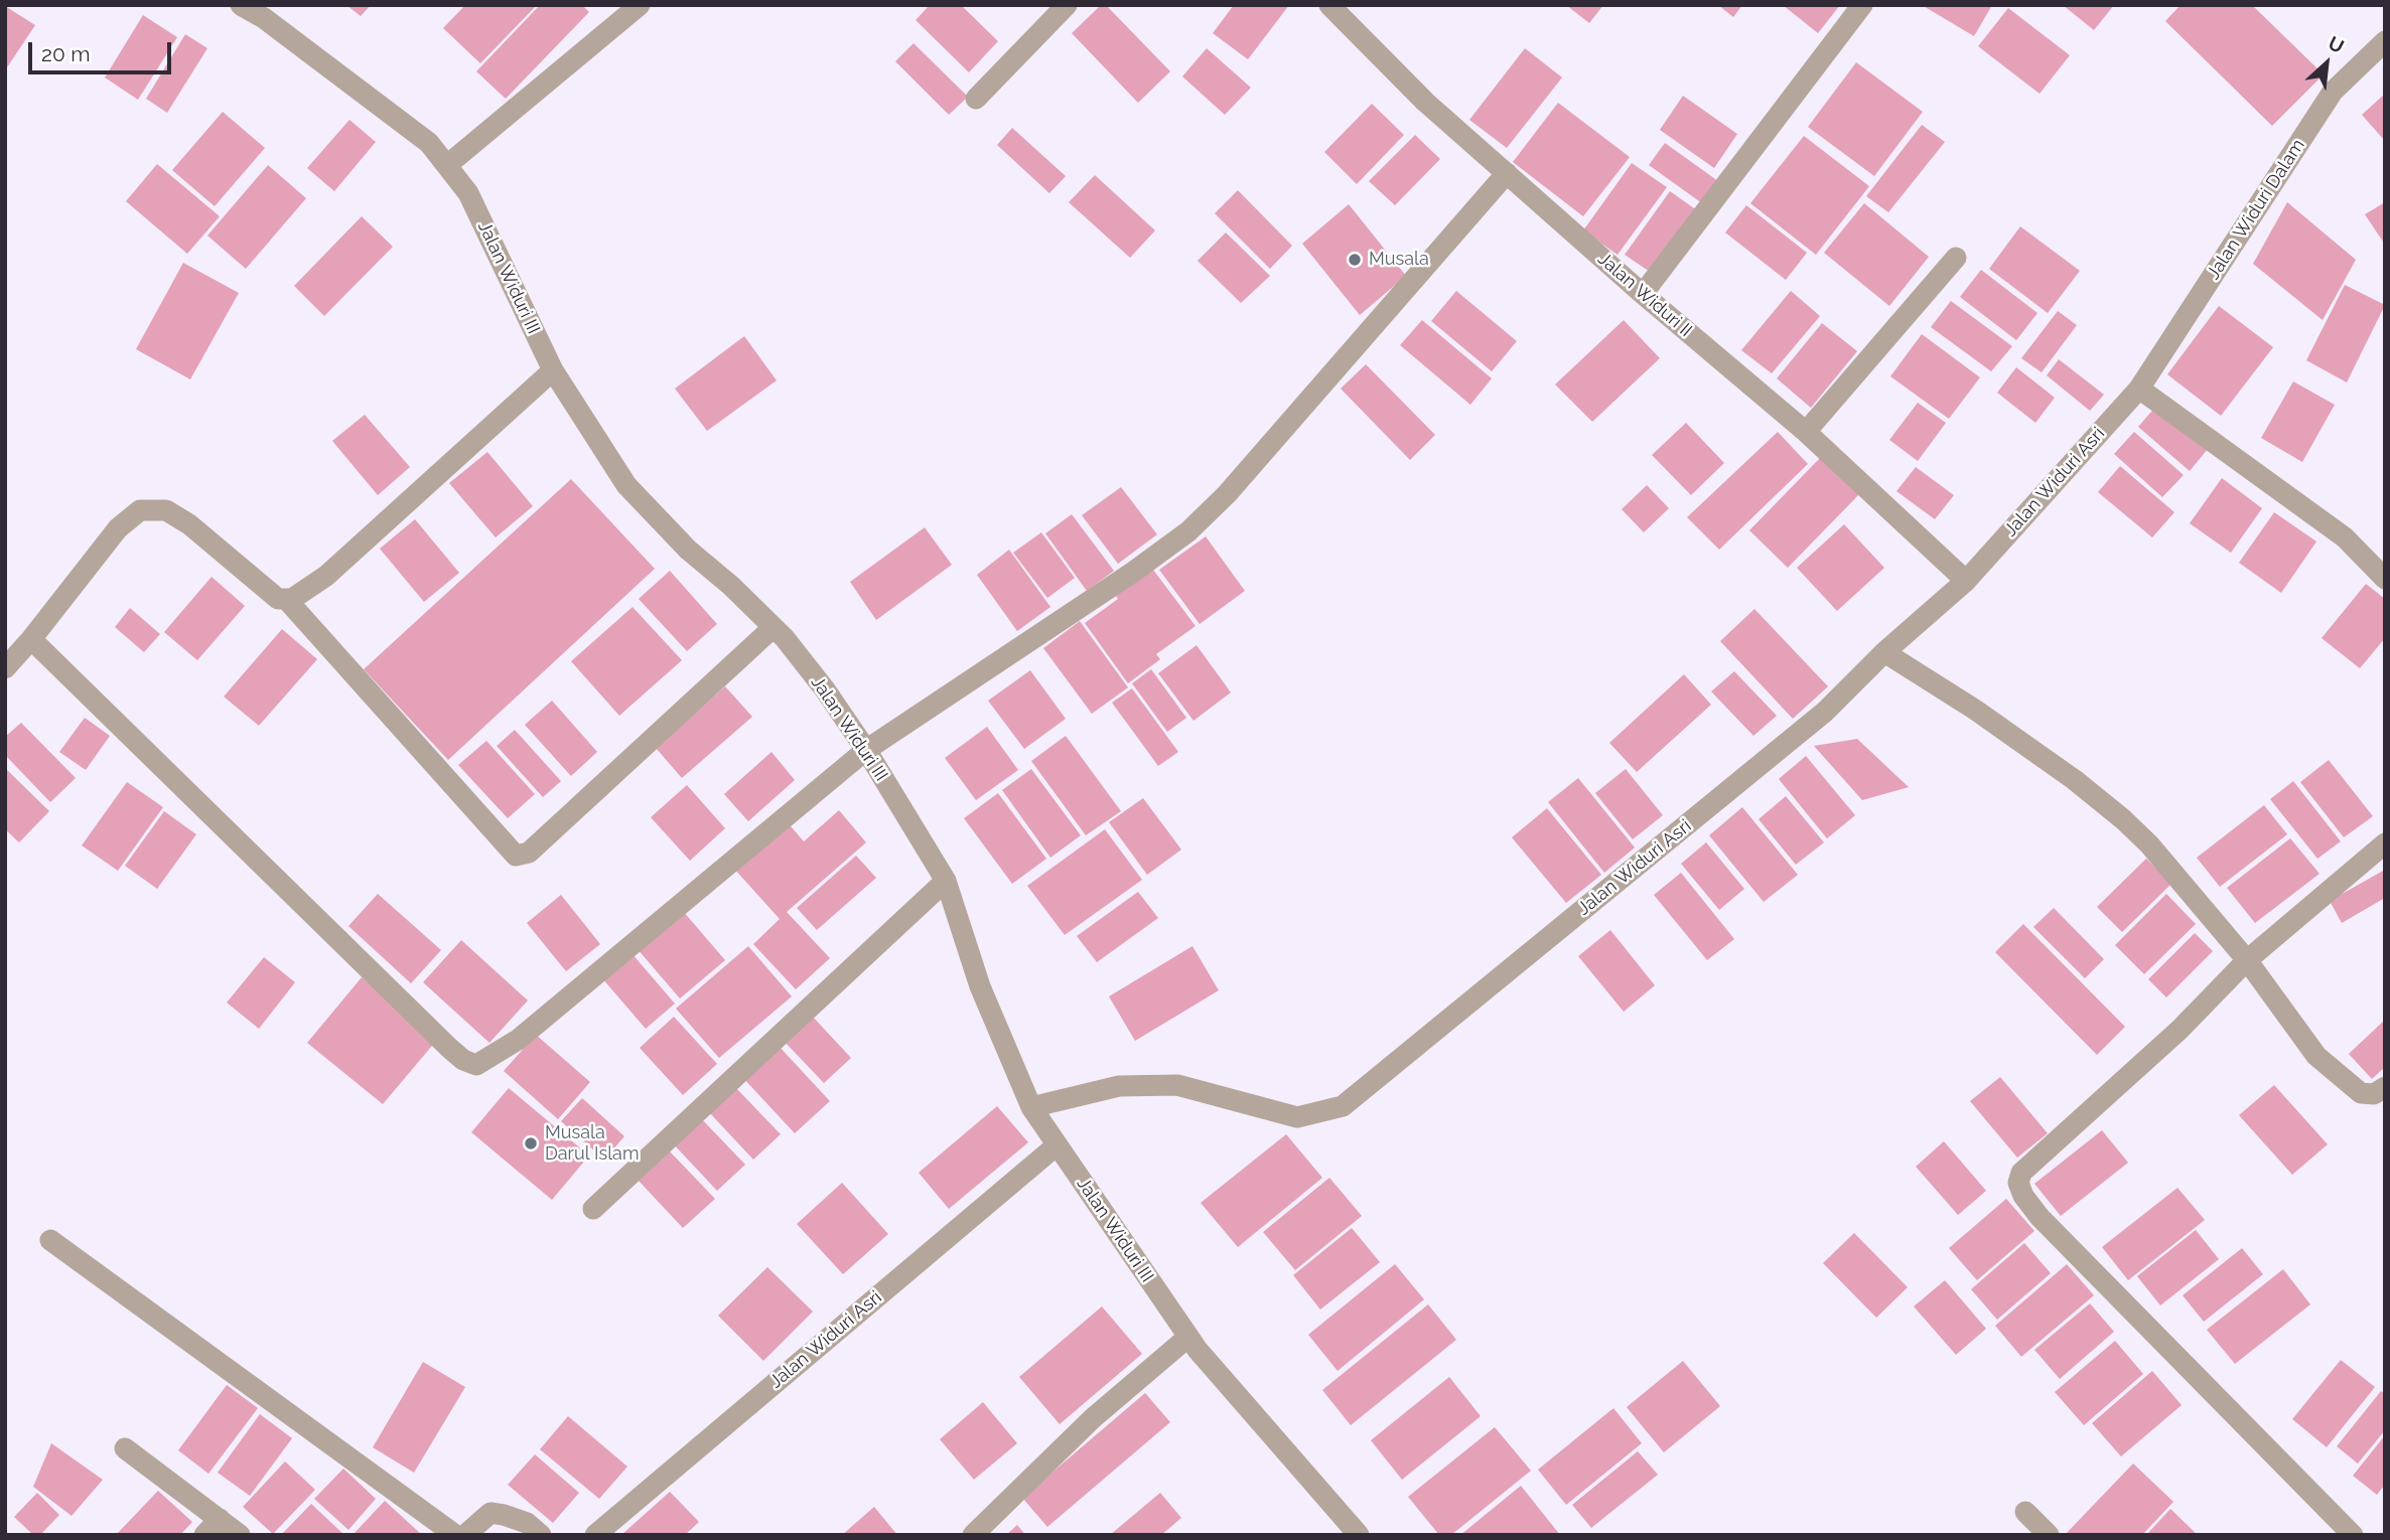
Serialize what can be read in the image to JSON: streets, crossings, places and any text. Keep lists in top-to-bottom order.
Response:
{
  "streets": {
    "street": [
      "Jalan Widuri Dalam",
      "Jalan Widuri III",
      "Jalan Widuri II",
      "Jalan Widuri Asri"
    ]
  },
  "crossings": [
    ["Jalan Widuri Dalam", "Jalan Widuri Asri"],
    ["Jalan Widuri III", "Jalan Widuri Asri"],
    ["Jalan Widuri II", "Jalan Widuri Asri"]
  ],
  "places": ["Musala", "Musala Darul Islam"],
  "scale_bar": "20 m",
  "north": "top right"
}
